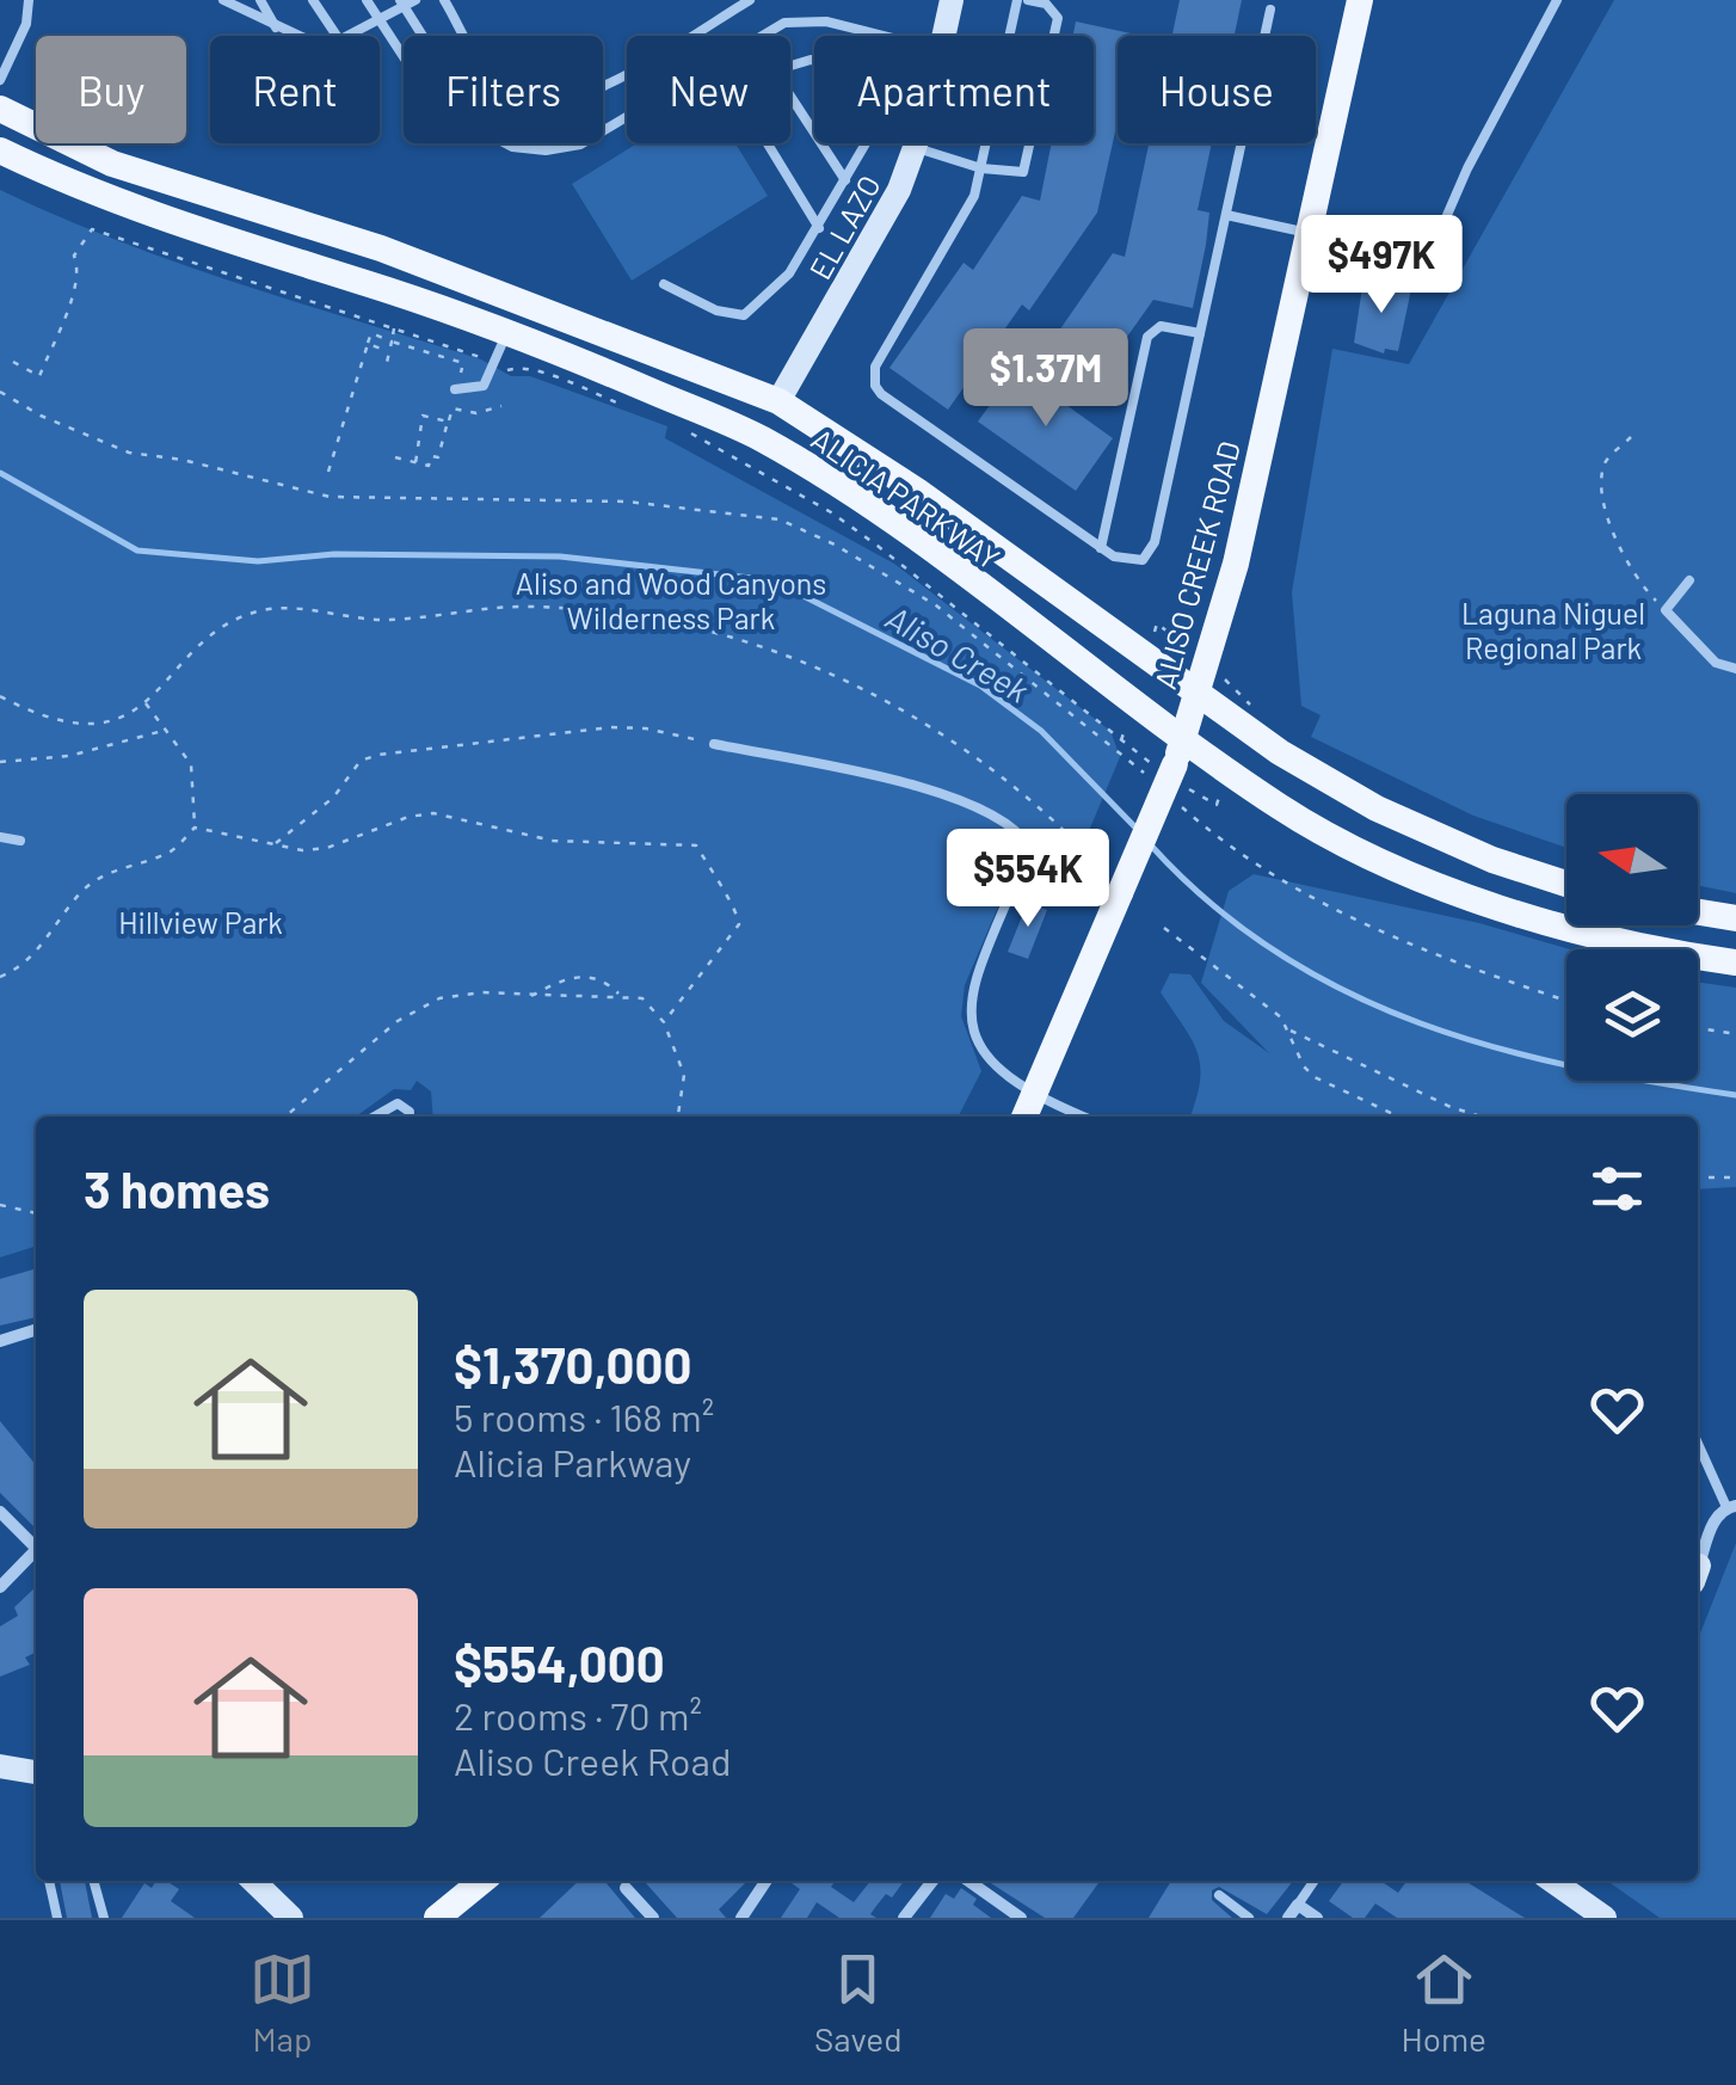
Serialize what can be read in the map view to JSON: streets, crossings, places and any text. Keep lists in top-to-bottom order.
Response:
{
  "streets": {
    "main road": ["ALICIA PARKWAY", "ALISO CREEK ROAD"],
    "street": ["EL LAZO"]
  },
  "crossings": [
    ["EL LAZO", "ALICIA PARKWAY"],
    ["ALICIA PARKWAY", "ALISO CREEK ROAD"]
  ],
  "water": ["Aliso Creek"],
  "parks": ["Aliso and Wood Canyons Wilderness Park", "Laguna Niguel Regional Park", "Hillview Park"],
  "north": "left",
  "page": {
    "chip": [
      "Buy",
      "Rent",
      "Filters",
      "New",
      "Apartment",
      "House"
    ],
    "price": ["$497K", "$1.37M", "$554K"],
    "heading": "3 homes",
    "list": [
      {
        "name": "$1,370,000",
        "note": "5 rooms · 168 m² · Alicia Parkway"
      },
      {
        "name": "$554,000",
        "note": "2 rooms · 70 m² · Aliso Creek Road"
      }
    ],
    "tabs": ["Map", "Saved", "Home"]
  }
}
